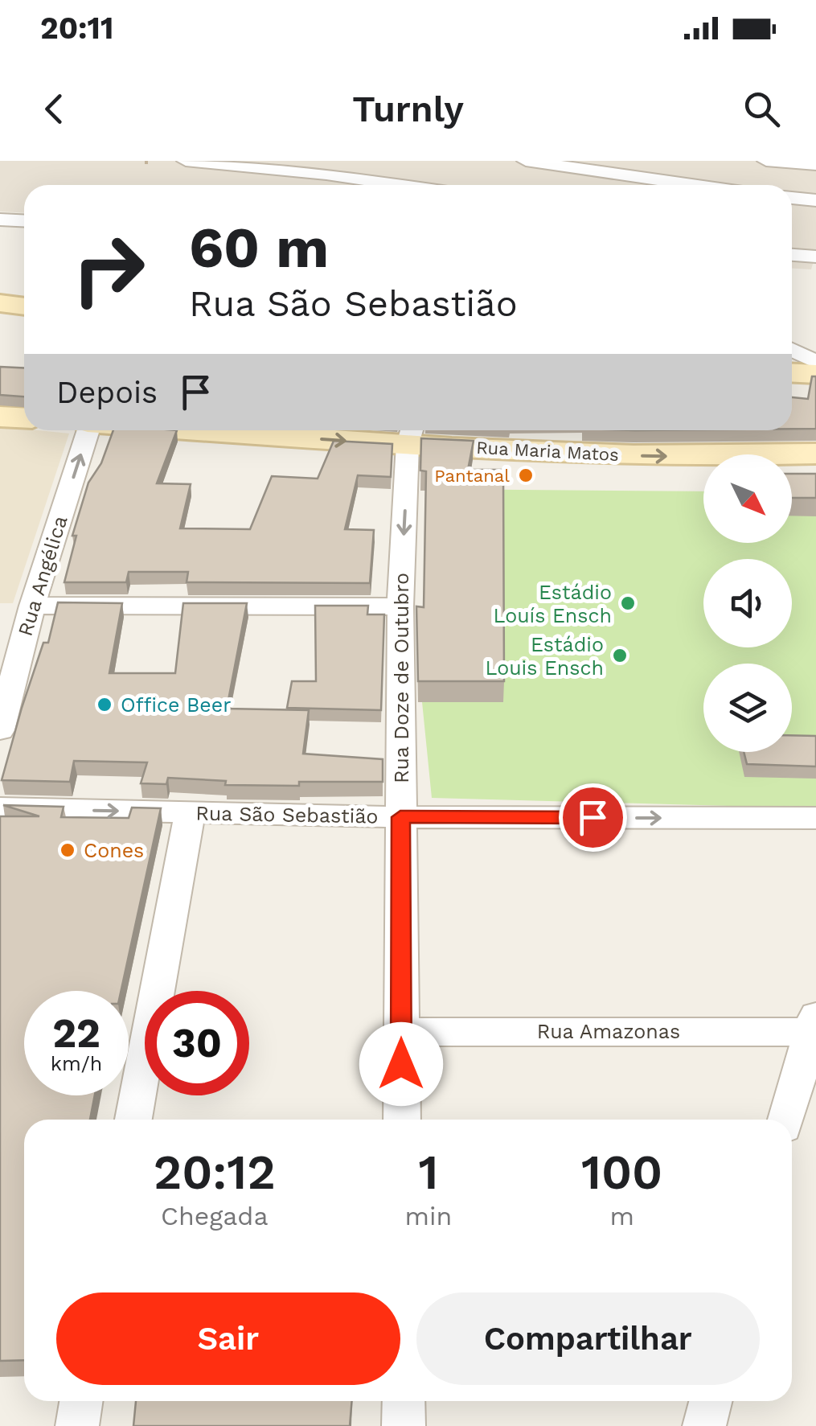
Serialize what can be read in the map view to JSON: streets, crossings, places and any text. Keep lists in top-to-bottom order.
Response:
{
  "streets": {
    "main road": ["Rua Maria Matos"],
    "street": [
      "Rua Angélica",
      "Rua Doze de Outubro",
      "Rua São Sebastião",
      "Rua Amazonas"
    ]
  },
  "crossings": [
    ["Rua Maria Matos", "Rua Doze de Outubro"],
    ["Rua Doze de Outubro", "Rua São Sebastião"],
    ["Rua Doze de Outubro", "Rua Amazonas"]
  ],
  "one_way": ["Rua Maria Matos", "Rua Angélica", "Rua São Sebastião"],
  "places": [
    "Pantanal",
    "Estádio Louís Ensch",
    "Estádio Louis Ensch",
    "Office Beer",
    "Cones"
  ],
  "north": "bottom right",
  "page": {
    "status": "20:11",
    "header": "Turnly",
    "turn": ["60 m", "Rua São Sebastião"],
    "then": "Depois",
    "speed": "22 km/h",
    "limit": "30",
    "eta": [
      "20:12",
      "Chegada",
      "1",
      "min",
      "100",
      "m"
    ],
    "buttons": ["Sair", "Compartilhar"]
  }
}
